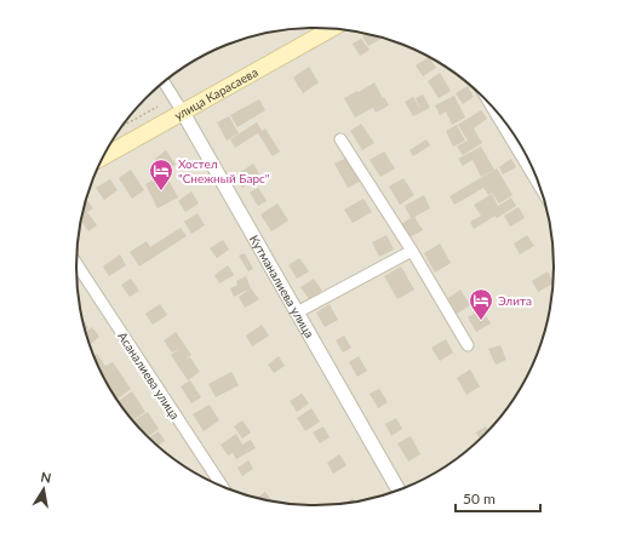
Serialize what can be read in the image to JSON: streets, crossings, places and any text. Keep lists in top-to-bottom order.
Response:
{
  "streets": {
    "main road": ["улица Карасаева"],
    "street": ["Кутманалиева улица", "Асаналиева улица"]
  },
  "crossings": [
    ["улица Карасаева", "Кутманалиева улица"]
  ],
  "places": {
    "hotel": ["Хостел \"Снежный Барс\"", "Элита"]
  },
  "scale_bar": "50 m",
  "north": "top"
}
